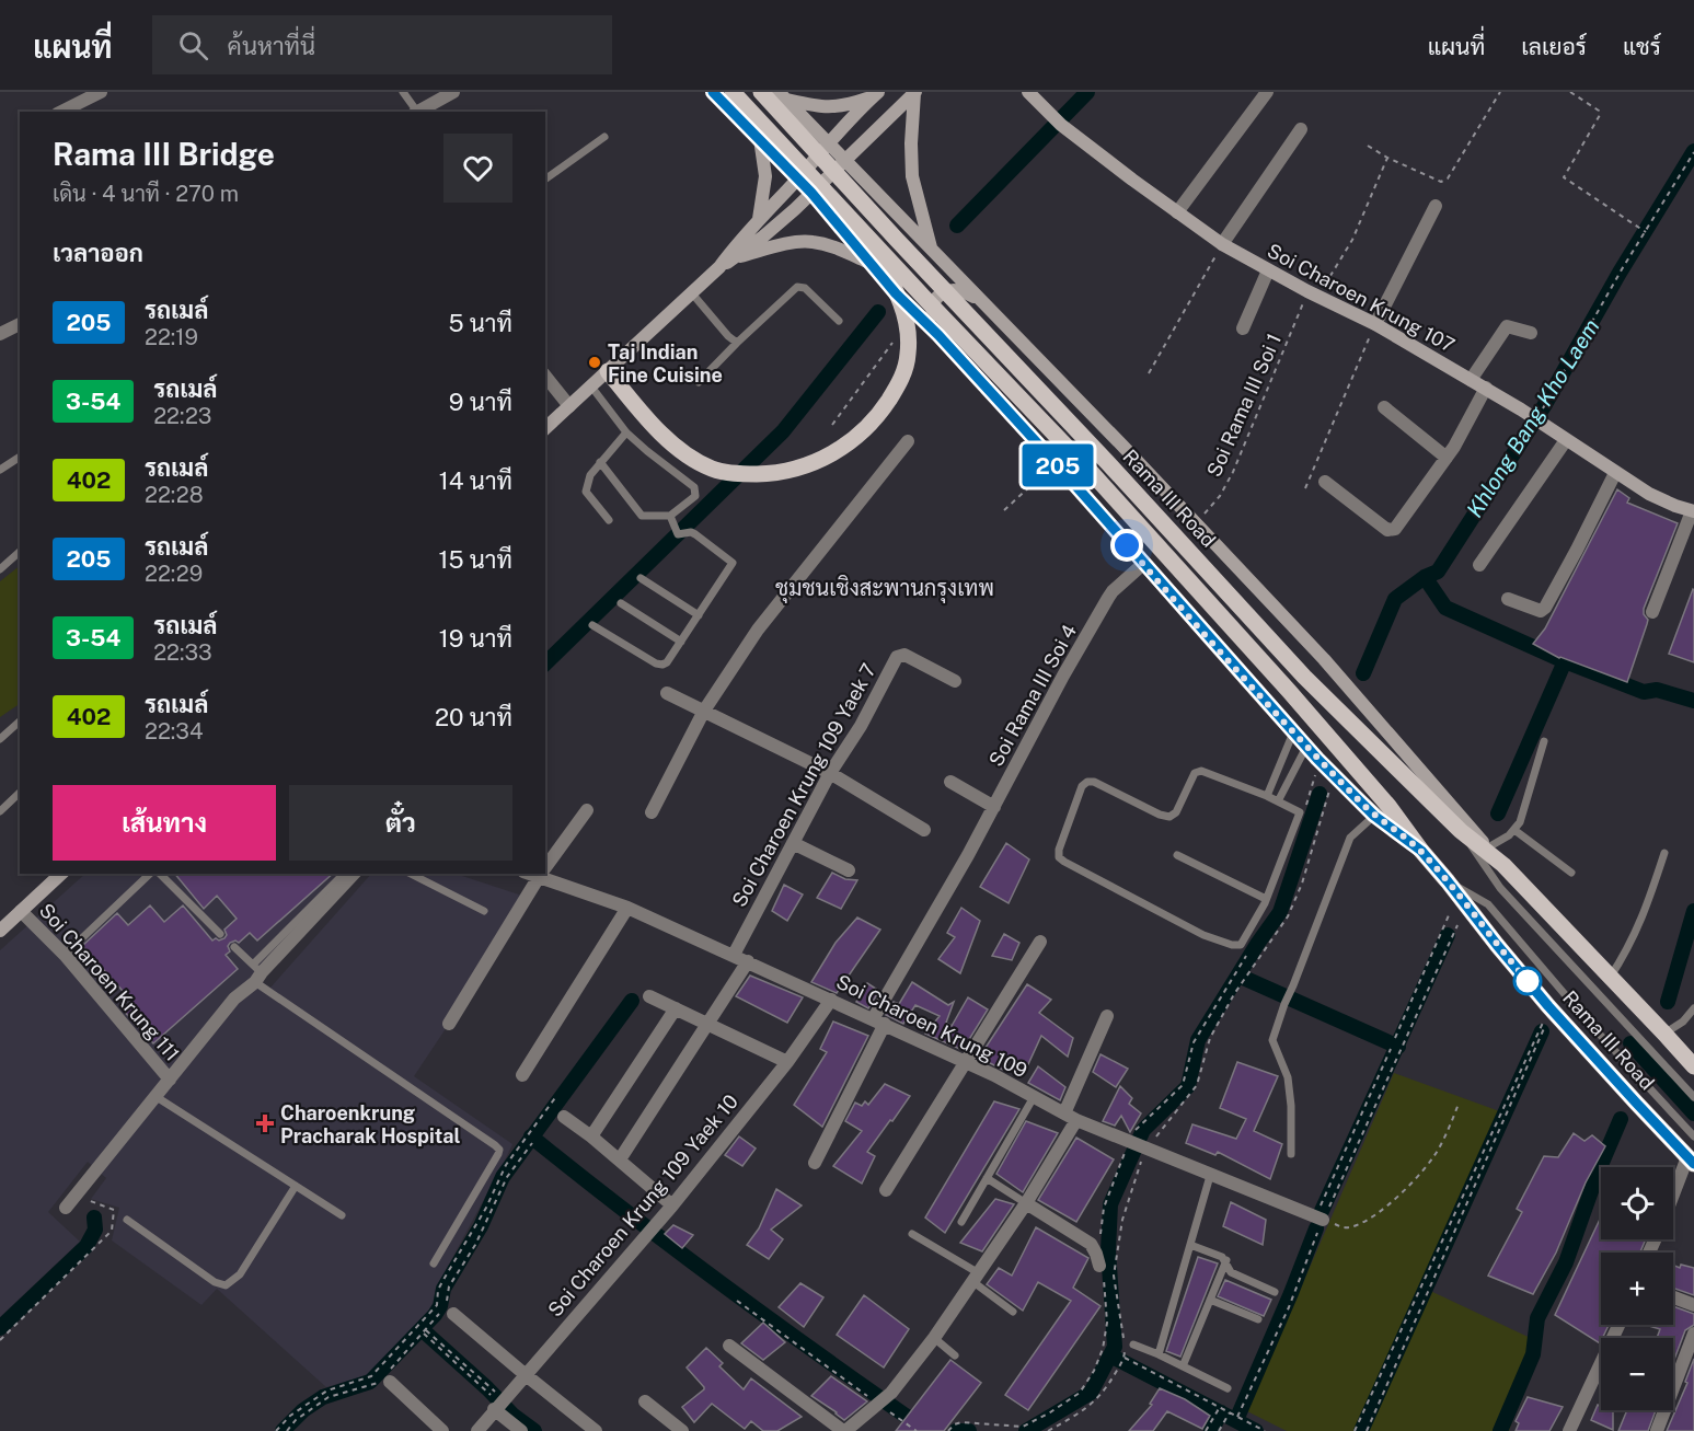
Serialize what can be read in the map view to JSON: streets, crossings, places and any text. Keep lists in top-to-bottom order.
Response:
{
  "streets": {
    "main road": ["Soi Charoen Krung 107", "Rama III Road"],
    "street": [
      "Soi Rama III Soi 4",
      "Soi Charoen Krung 109 Yaek 7",
      "Soi Charoen Krung 111",
      "Soi Charoen Krung 109",
      "Soi Charoen Krung 109 Yaek 10"
    ],
    "path": ["Soi Rama III Soi 1"]
  },
  "crossings": [
    ["Soi Charoen Krung 107", "Soi Rama III Soi 1"],
    ["Soi Rama III Soi 1", "Rama III Road"],
    ["Rama III Road", "Soi Rama III Soi 4"],
    ["Soi Rama III Soi 4", "Soi Charoen Krung 109"],
    ["Soi Charoen Krung 109 Yaek 7", "Soi Charoen Krung 109"],
    ["Soi Charoen Krung 109", "Soi Charoen Krung 109 Yaek 10"]
  ],
  "districts": ["ชุมชนเชิงสะพานกรุงเทพ"],
  "water": ["Khlong Bang Kho Laem"],
  "places": {
    "other": ["Taj Indian Fine Cuisine"],
    "health": ["Charoenkrung Pracharak Hospital"]
  },
  "lines": ["bus line 205"],
  "page": {
    "header": "แผนที่",
    "search": "ค้นหาที่นี่",
    "nav": ["แผนที่", "เลเยอร์", "แชร์"],
    "on_map": "205",
    "heading": [
      ["Rama III Bridge", "เดิน · 4 นาที · 270 m"],
      "เวลาออก"
    ],
    "list": [
      {
        "mark": "205",
        "name": "รถเมล์",
        "note": "22:19",
        "value": "5 นาที"
      },
      {
        "mark": "3-54",
        "name": "รถเมล์",
        "note": "22:23",
        "value": "9 นาที"
      },
      {
        "mark": "402",
        "name": "รถเมล์",
        "note": "22:28",
        "value": "14 นาที"
      },
      {
        "mark": "205",
        "name": "รถเมล์",
        "note": "22:29",
        "value": "15 นาที"
      },
      {
        "mark": "3-54",
        "name": "รถเมล์",
        "note": "22:33",
        "value": "19 นาที"
      },
      {
        "mark": "402",
        "name": "รถเมล์",
        "note": "22:34",
        "value": "20 นาที"
      }
    ],
    "buttons": ["เส้นทาง", "ตั๋ว"],
    "map_buttons": ["+", "−"]
  }
}
